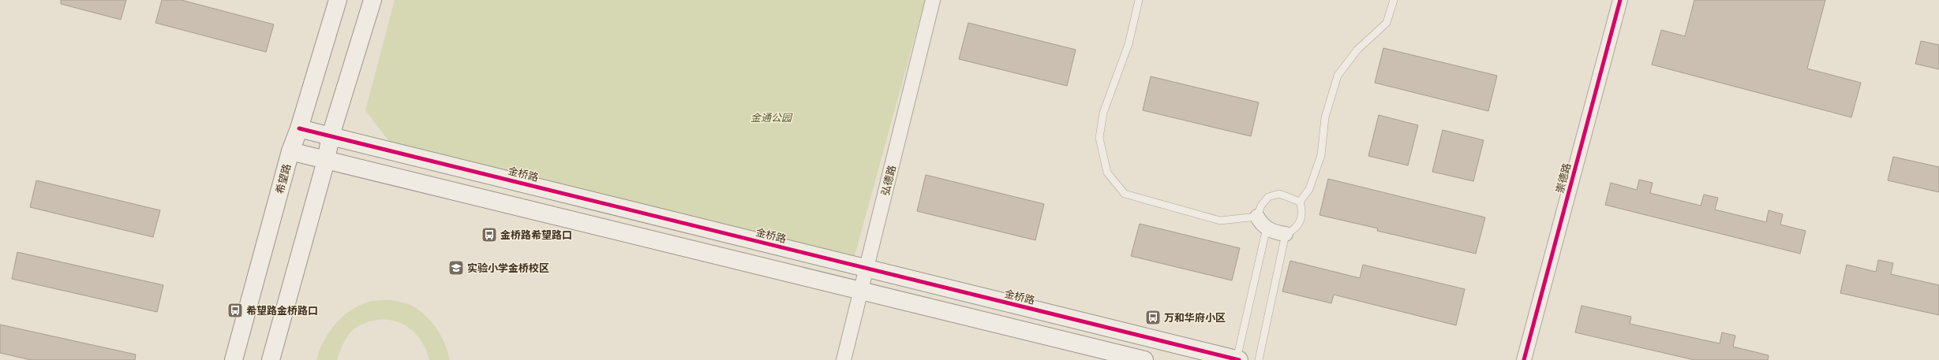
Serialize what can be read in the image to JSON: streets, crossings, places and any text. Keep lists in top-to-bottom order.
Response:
{
  "streets": {
    "street": [
      "金桥路",
      "崇德路",
      "希望路",
      "弘德路"
    ]
  },
  "crossings": [
    ["金桥路", "希望路"]
  ],
  "parks": ["金通公园"],
  "places": {
    "bus stop": ["金桥路希望路口", "希望路金桥路口", "万和华府小区"],
    "school or university": ["实验小学金桥校区"]
  }
}
